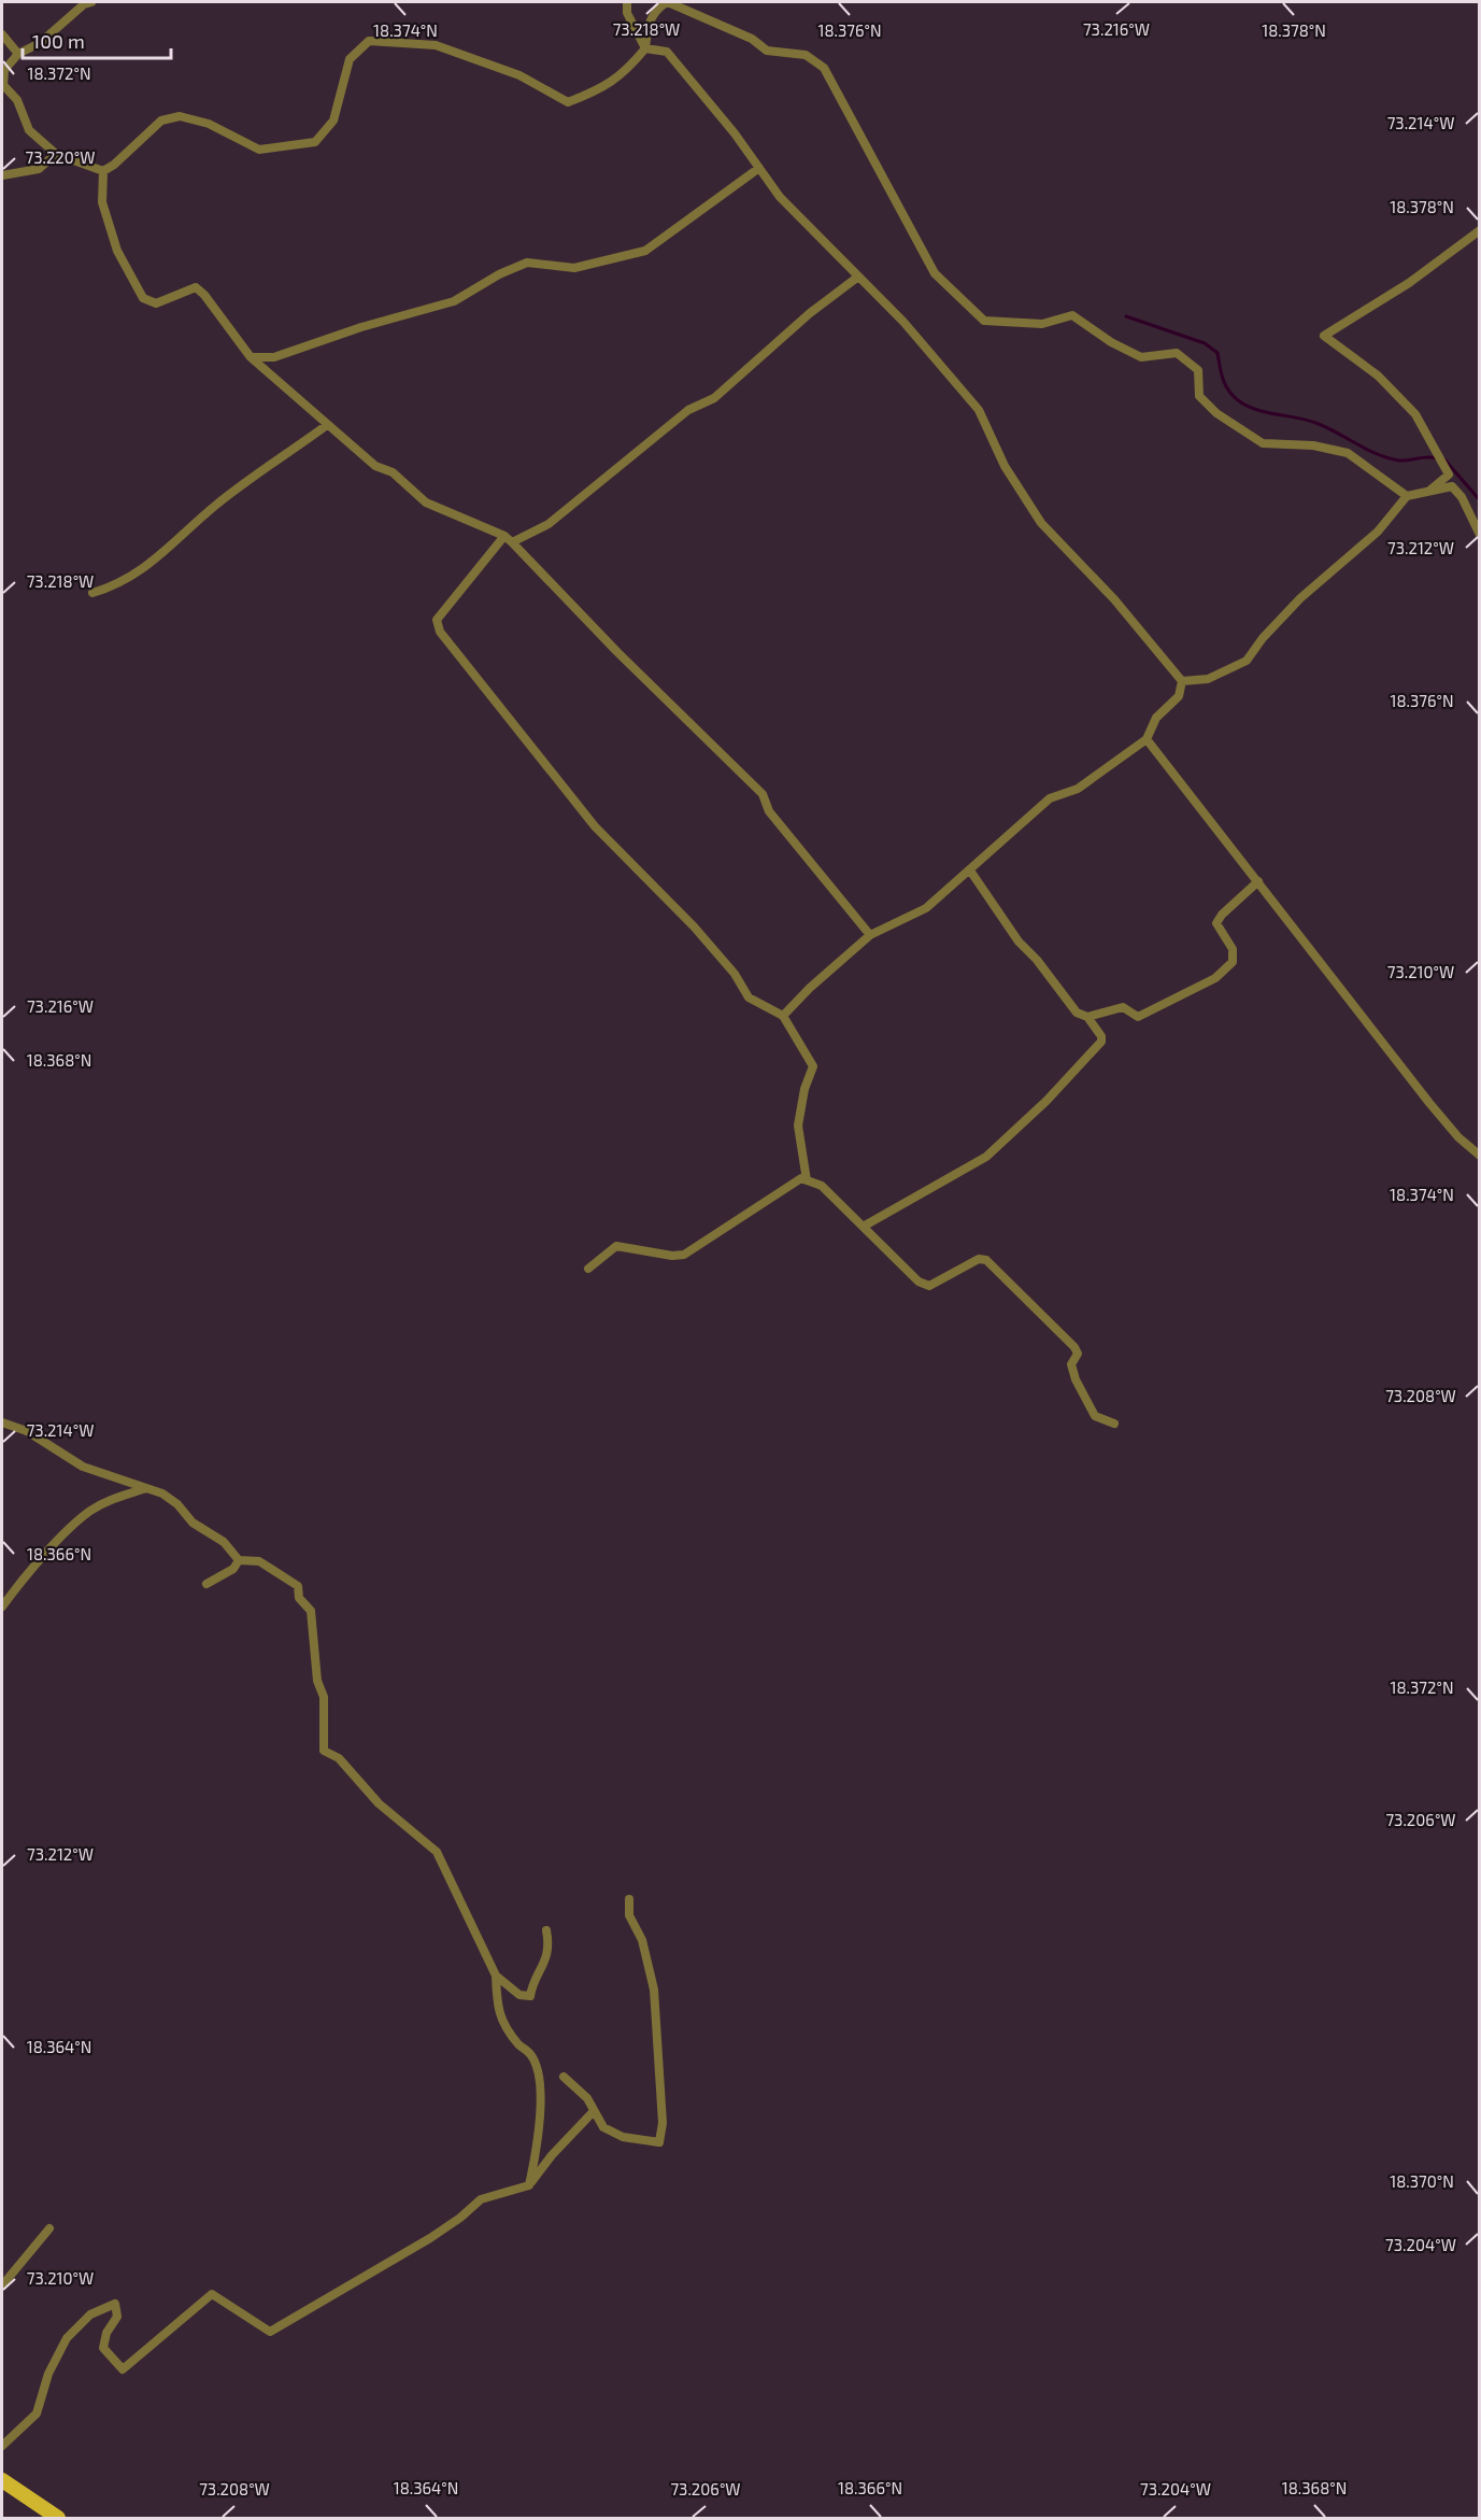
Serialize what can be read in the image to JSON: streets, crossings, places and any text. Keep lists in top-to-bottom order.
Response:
{
  "scale_bar": "100 m",
  "coordinates": [
    "73.218°W",
    "73.216°W",
    "18.376°N",
    "18.374°N",
    "18.378°N",
    "18.372°N",
    "73.214°W",
    "73.220°W",
    "73.212°W",
    "73.210°W",
    "18.368°N",
    "73.208°W",
    "18.366°N",
    "73.206°W",
    "18.364°N",
    "18.370°N",
    "73.204°W"
  ]
}
